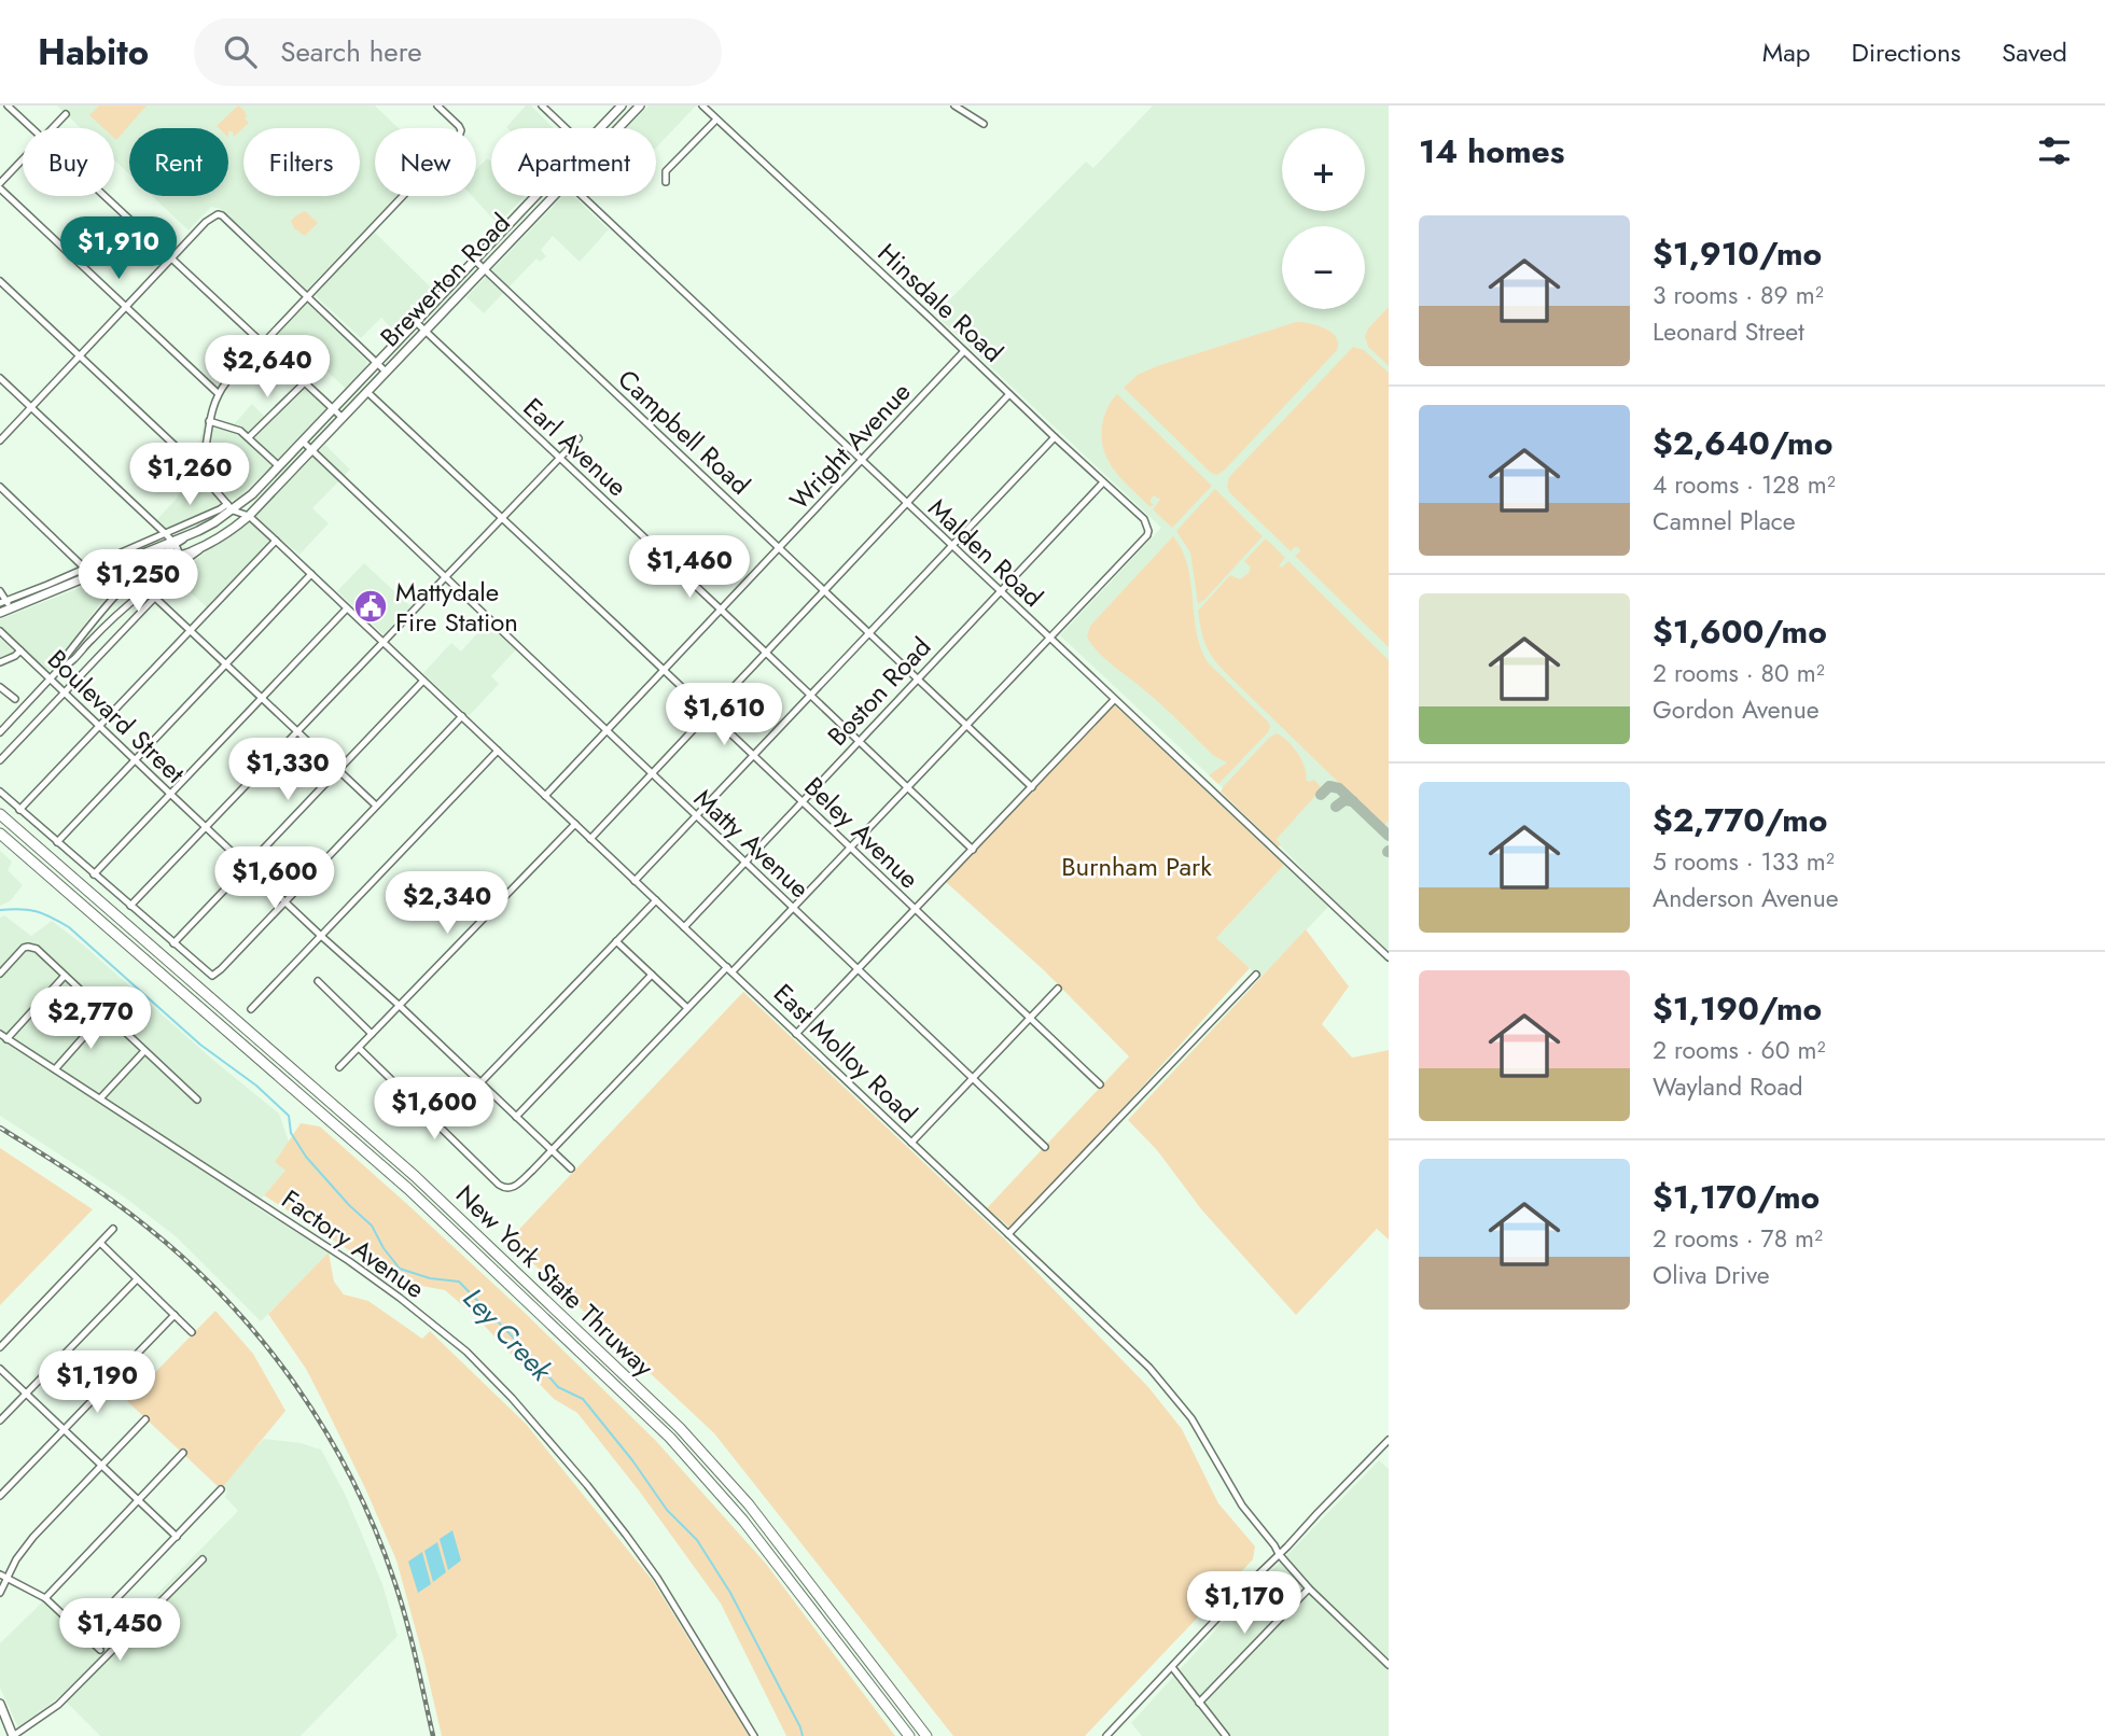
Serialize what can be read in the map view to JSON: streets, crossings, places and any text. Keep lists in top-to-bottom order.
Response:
{
  "streets": {
    "highway": ["New York State Thruway"],
    "main road": ["Brewerton Road"],
    "street": [
      "Hinsdale Road",
      "Campbell Road",
      "Wright Avenue",
      "Earl Avenue",
      "Malden Road",
      "Boston Road",
      "Boulevard Street",
      "Beley Avenue",
      "Matty Avenue",
      "East Molloy Road",
      "Factory Avenue"
    ]
  },
  "crossings": [
    ["Brewerton Road", "Campbell Road"],
    ["Brewerton Road", "Earl Avenue"],
    ["Brewerton Road", "Beley Avenue"],
    ["Brewerton Road", "Matty Avenue"],
    ["Brewerton Road", "East Molloy Road"],
    ["Hinsdale Road", "Wright Avenue"],
    ["Hinsdale Road", "Malden Road"],
    ["Hinsdale Road", "Boston Road"],
    ["Campbell Road", "Wright Avenue"],
    ["Campbell Road", "Boston Road"],
    ["Wright Avenue", "Earl Avenue"],
    ["Wright Avenue", "Malden Road"],
    ["Wright Avenue", "Beley Avenue"],
    ["Wright Avenue", "Matty Avenue"],
    ["Wright Avenue", "East Molloy Road"],
    ["Earl Avenue", "Boston Road"],
    ["Malden Road", "Boston Road"],
    ["Boston Road", "Beley Avenue"],
    ["Boston Road", "Matty Avenue"],
    ["Boston Road", "East Molloy Road"]
  ],
  "water": ["Ley Creek"],
  "parks": ["Burnham Park"],
  "places": {
    "public building": ["Mattydale Fire Station"]
  },
  "page": {
    "header": "Habito",
    "search": "Search here",
    "nav": ["Map", "Directions", "Saved"],
    "heading": "14 homes",
    "map_buttons": ["+", "−"],
    "chip": [
      "Buy",
      "Rent",
      "Filters",
      "New",
      "Apartment"
    ],
    "list": [
      {
        "name": "$1,910/mo",
        "note": "3 rooms · 89 m² · Leonard Street"
      },
      {
        "name": "$2,640/mo",
        "note": "4 rooms · 128 m² · Camnel Place"
      },
      {
        "name": "$1,600/mo",
        "note": "2 rooms · 80 m² · Gordon Avenue"
      },
      {
        "name": "$2,770/mo",
        "note": "5 rooms · 133 m² · Anderson Avenue"
      },
      {
        "name": "$1,190/mo",
        "note": "2 rooms · 60 m² · Wayland Road"
      },
      {
        "name": "$1,170/mo",
        "note": "2 rooms · 78 m² · Oliva Drive"
      }
    ],
    "price": [
      "$1,910",
      "$2,640",
      "$1,260",
      "$1,460",
      "$1,250",
      "$1,610",
      "$1,330",
      "$1,600",
      "$2,340",
      "$2,770",
      "$1,600",
      "$1,190",
      "$1,170",
      "$1,450"
    ]
  }
}
